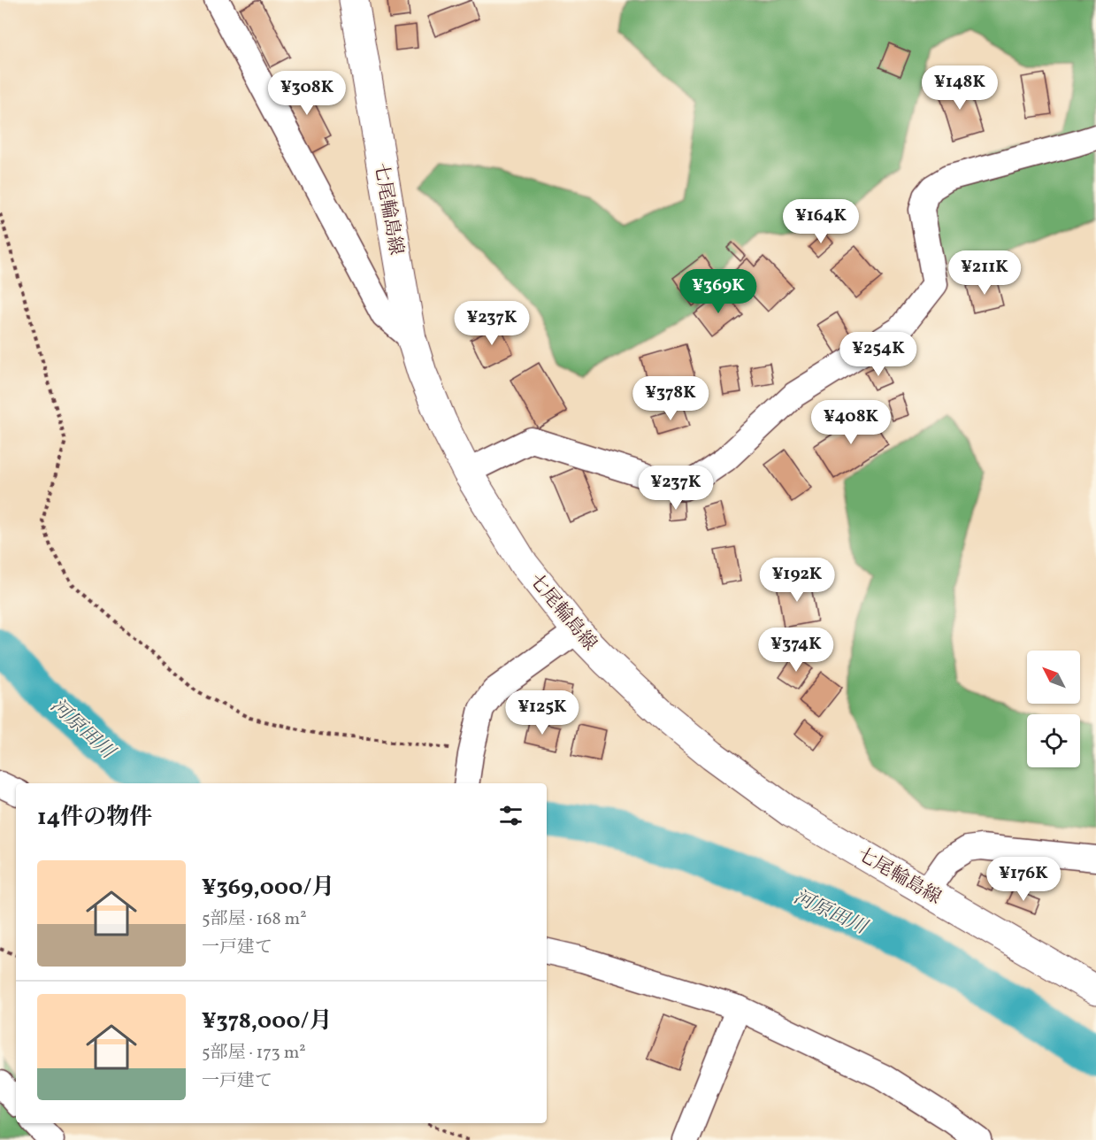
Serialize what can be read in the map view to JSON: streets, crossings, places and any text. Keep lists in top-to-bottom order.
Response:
{
  "streets": {
    "main road": ["七尾輪島線"]
  },
  "water": ["河原田川"],
  "north": "top left",
  "page": {
    "price": [
      "¥148K",
      "¥308K",
      "¥164K",
      "¥211K",
      "¥369K",
      "¥237K",
      "¥254K",
      "¥378K",
      "¥408K",
      "¥237K",
      "¥192K",
      "¥374K",
      "¥125K",
      "¥176K"
    ],
    "heading": "14件の物件",
    "list": [
      {
        "name": "¥369,000/月",
        "note": "5部屋 · 168 m² · 一戸建て"
      },
      {
        "name": "¥378,000/月",
        "note": "5部屋 · 173 m² · 一戸建て"
      }
    ]
  }
}
